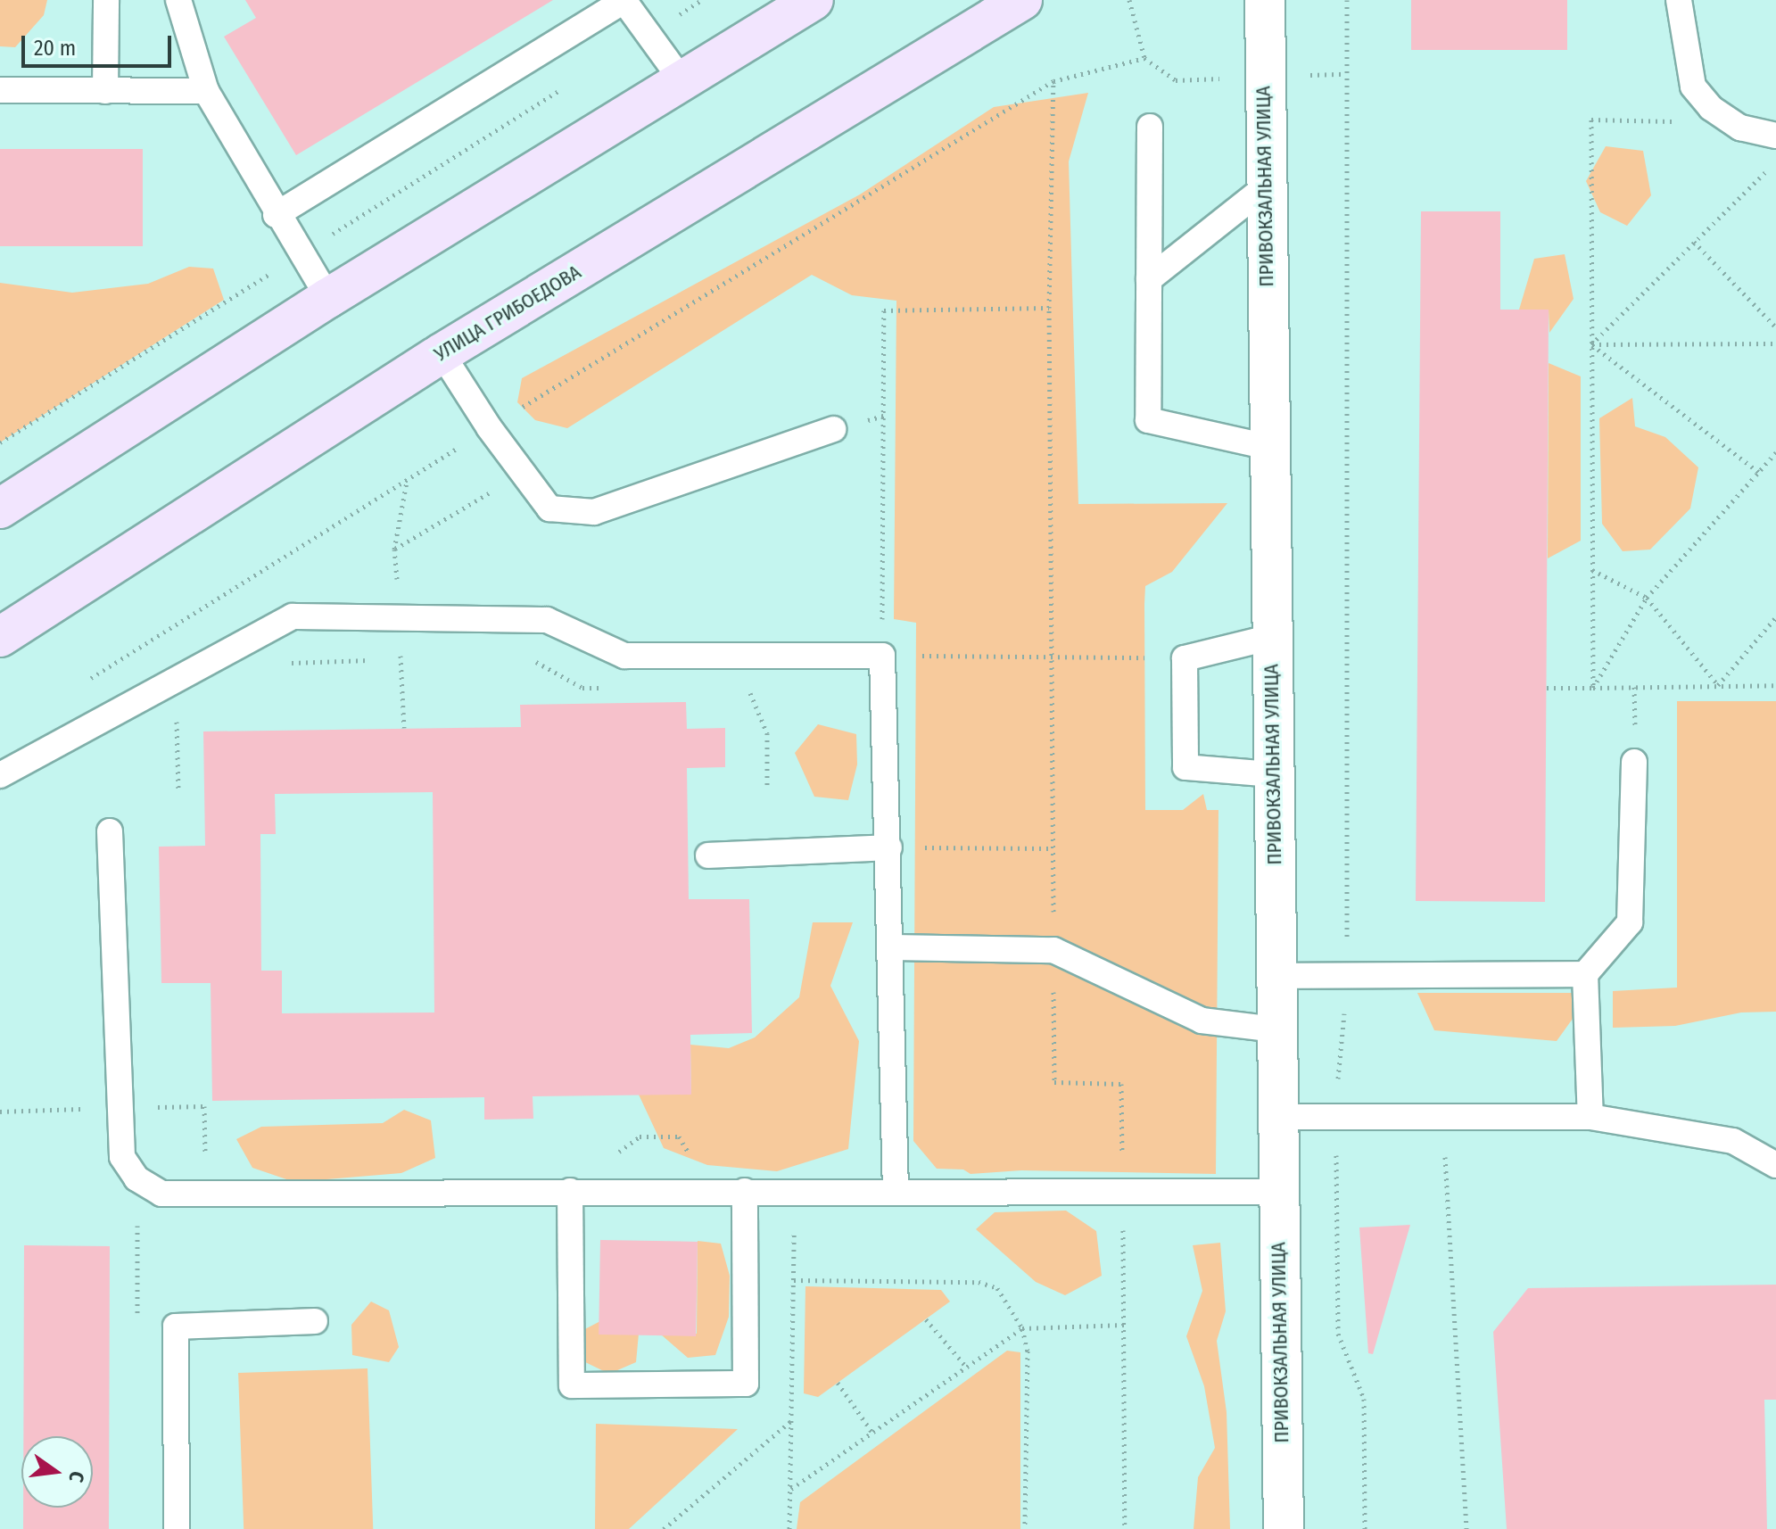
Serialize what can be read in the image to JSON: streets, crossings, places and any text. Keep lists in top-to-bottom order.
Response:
{
  "streets": {
    "main road": ["УЛИЦА ГРИБОЕДОВА"],
    "street": ["ПРИВОКЗАЛЬНАЯ УЛИЦА"]
  },
  "scale_bar": "20 m",
  "north": "right"
}
